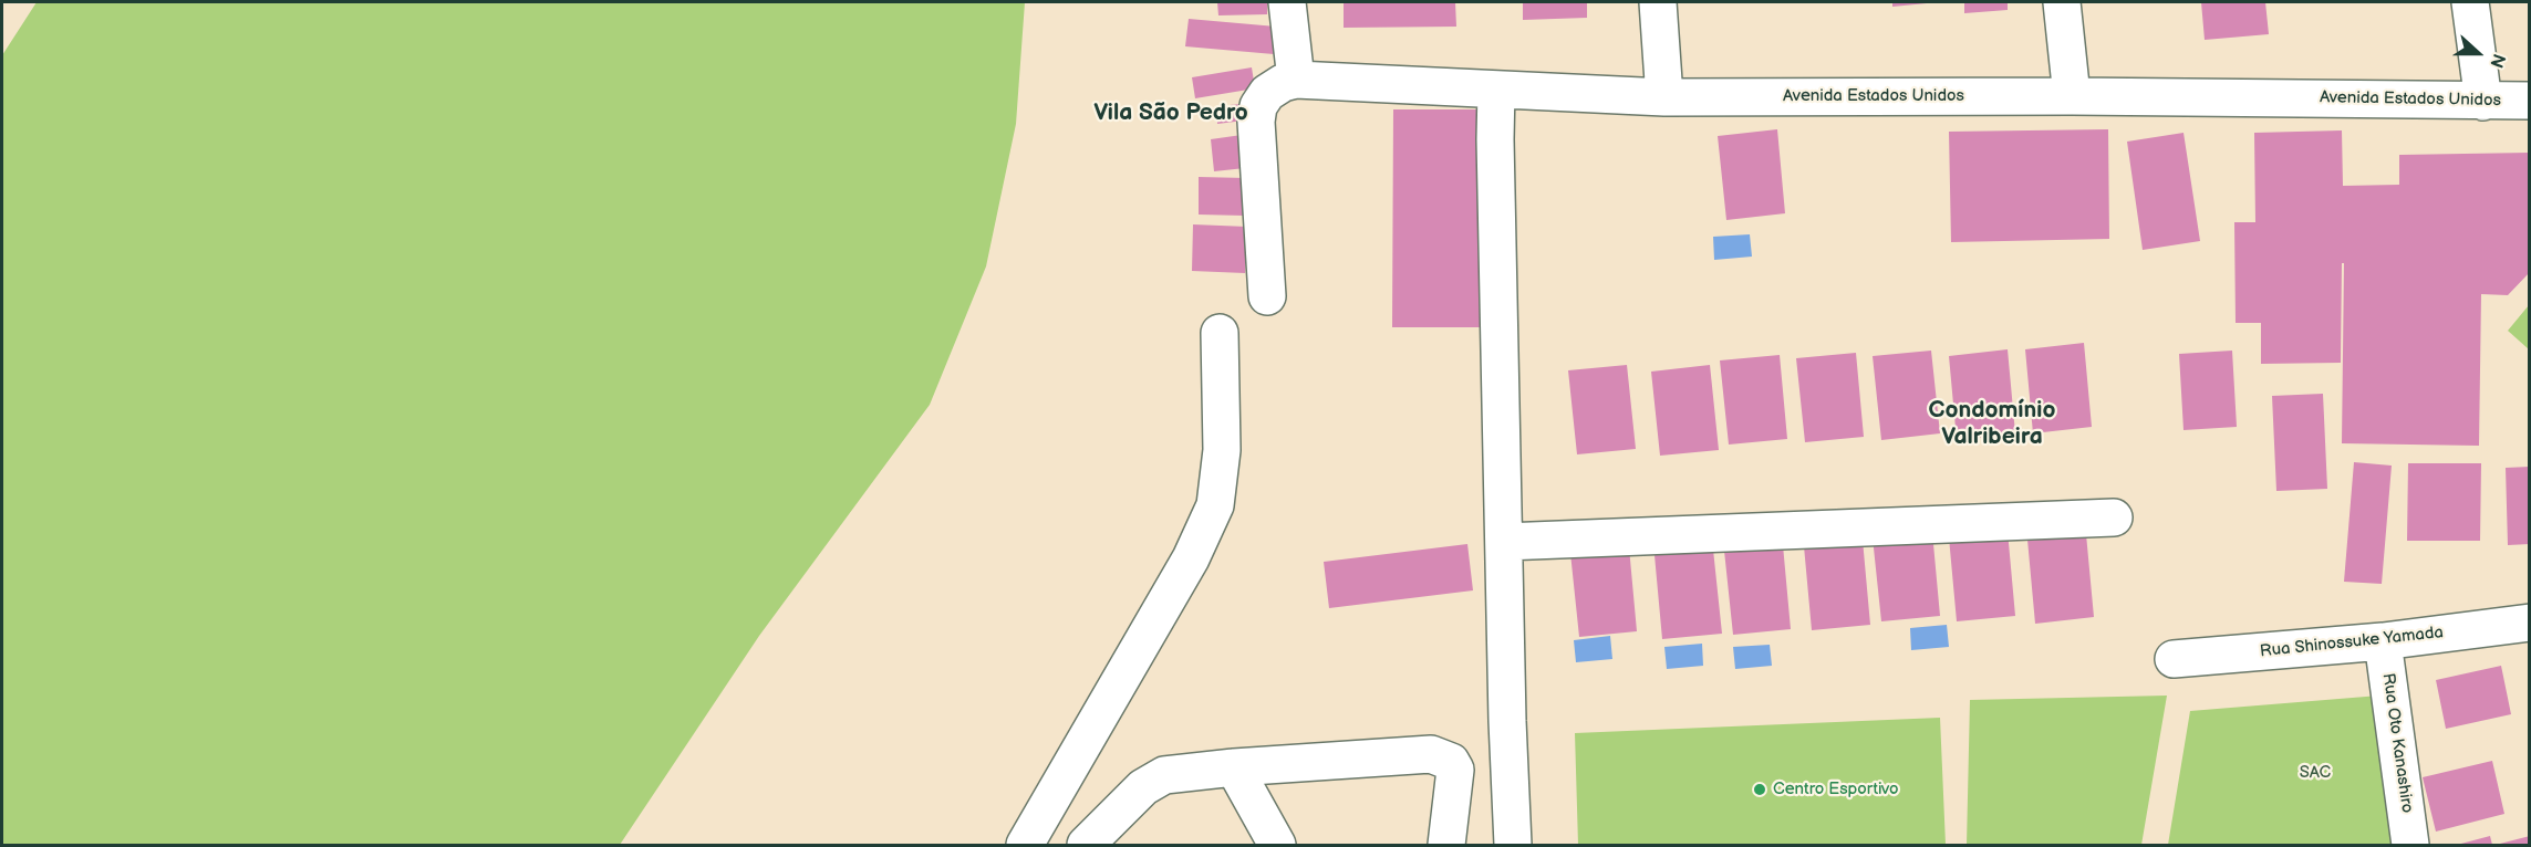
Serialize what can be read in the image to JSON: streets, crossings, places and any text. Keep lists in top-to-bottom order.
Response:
{
  "streets": {
    "street": ["Avenida Estados Unidos", "Rua Shinossuke Yamada", "Rua Oto Kanashiro"]
  },
  "crossings": [
    ["Rua Shinossuke Yamada", "Rua Oto Kanashiro"]
  ],
  "districts": ["Vila São Pedro", "Condomínio Valribeira"],
  "parks": ["SAC"],
  "places": ["Centro Esportivo"],
  "north": "right"
}
